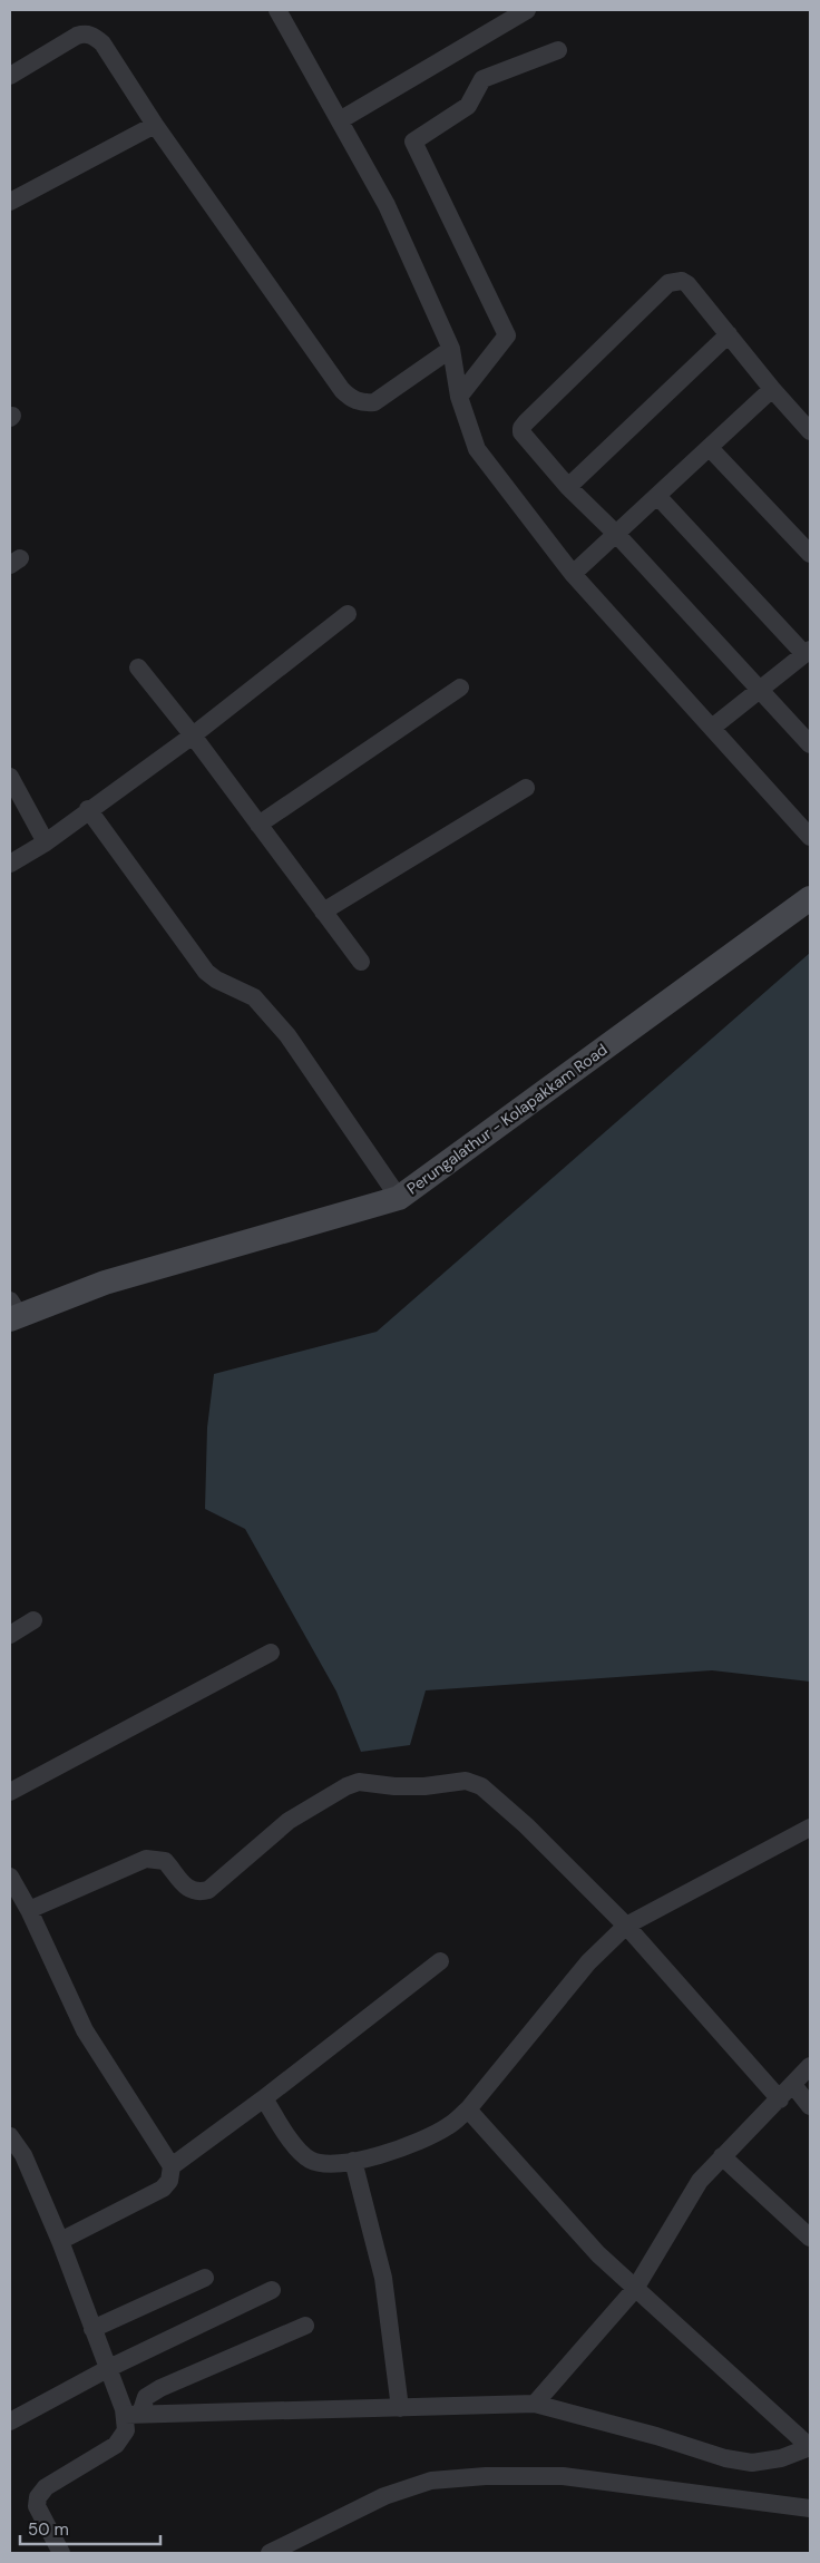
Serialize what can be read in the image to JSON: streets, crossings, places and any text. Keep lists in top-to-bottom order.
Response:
{
  "streets": {
    "main road": ["Perungalathur - Kolapakkam Road"]
  },
  "scale_bar": "50 m"
}
